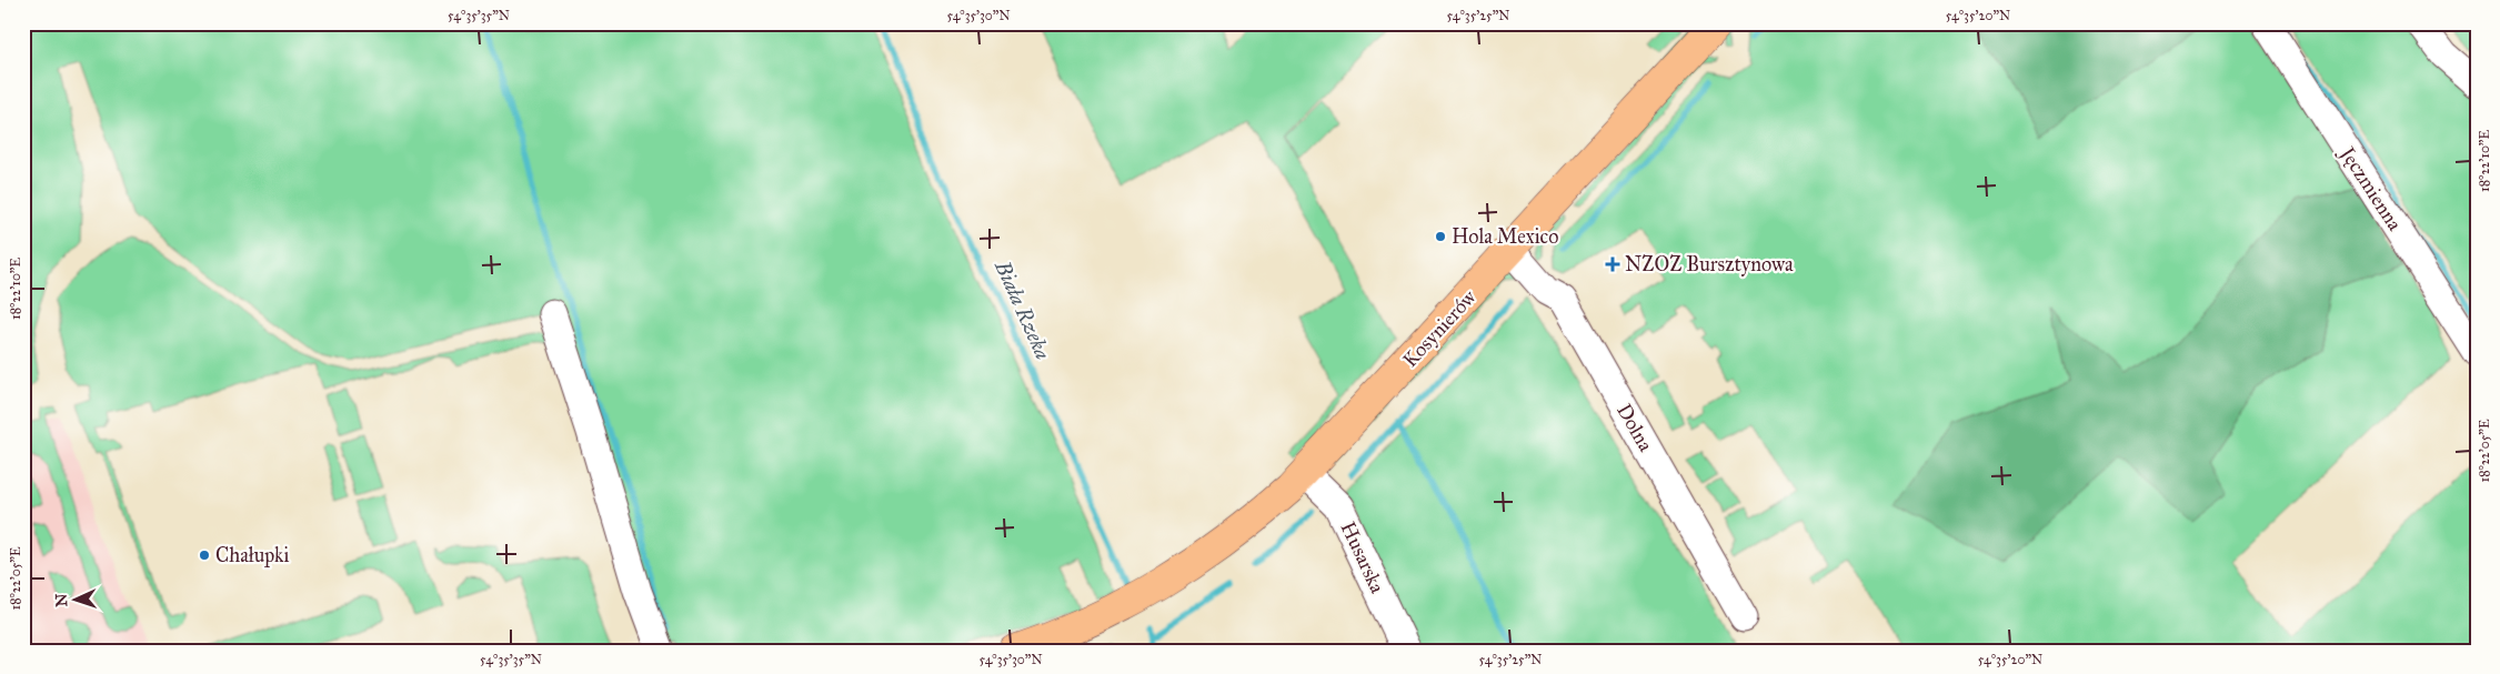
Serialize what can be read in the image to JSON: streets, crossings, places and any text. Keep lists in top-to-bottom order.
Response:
{
  "streets": {
    "main road": ["Kosynierów"],
    "street": ["Jęczmienna", "Dolna", "Husarska"]
  },
  "crossings": [
    ["Kosynierów", "Dolna"],
    ["Kosynierów", "Husarska"]
  ],
  "water": ["Biała Rzeka"],
  "places": {
    "other": ["Hola Mexico", "Chałupki"],
    "health": ["NZOZ Bursztynowa"]
  },
  "north": "left",
  "coordinates": [
    "54°35'35\"N",
    "54°35'30\"N",
    "54°35'25\"N",
    "54°35'20\"N",
    "18°22'10\"E",
    "18°22'05\"E"
  ]
}
